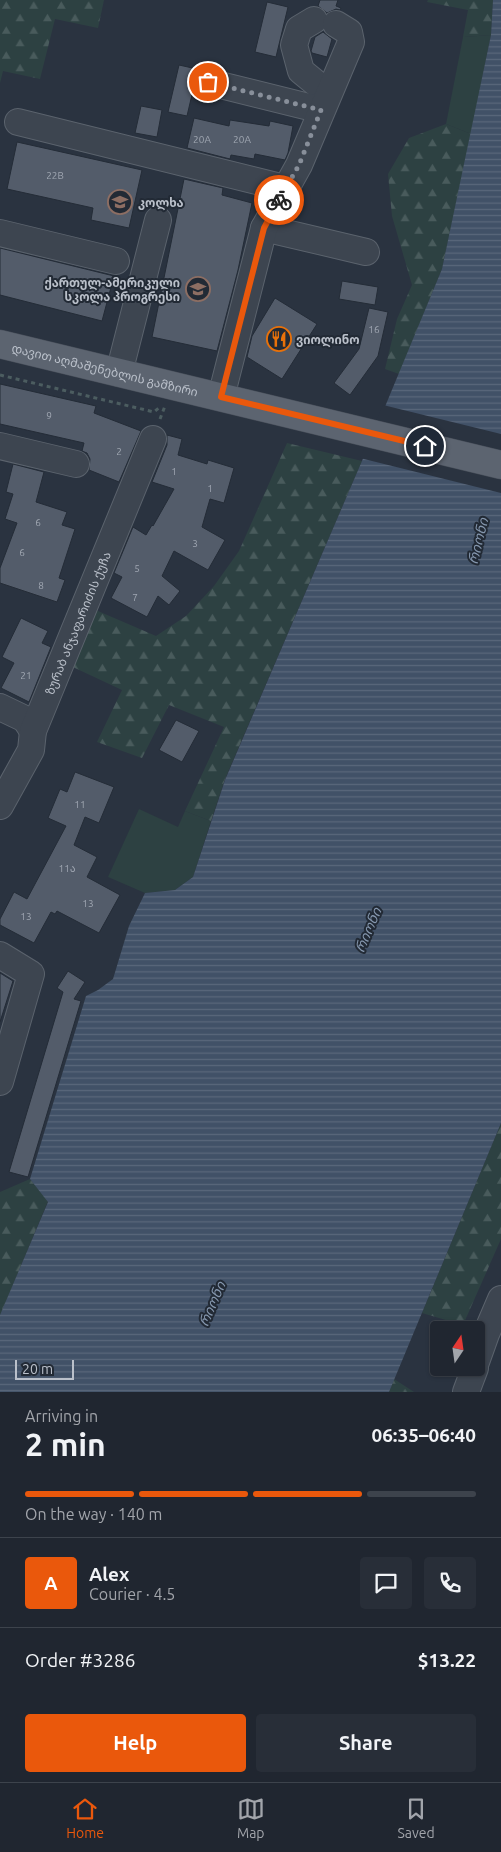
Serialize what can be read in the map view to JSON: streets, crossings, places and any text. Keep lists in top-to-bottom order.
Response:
{
  "streets": {
    "main road": ["დავით აღმაშენებლის გამზირი"],
    "street": ["ზურაბ ანჯაფარიძის ქუჩა"]
  },
  "water": ["რიონი"],
  "places": {
    "school or university": ["კოლხა", "ქართულ-ამერიკული სკოლა პროგრესი"],
    "restaurant": ["ვიოლინო"]
  },
  "house_numbers": [
    "20A",
    "20A",
    "22B",
    "16",
    "9",
    "2",
    "1",
    "1",
    "6",
    "3",
    "6",
    "5",
    "8",
    "7",
    "21",
    "11",
    "11ა",
    "13",
    "13"
  ],
  "scale_bar": "20 m",
  "north": "top",
  "page": {
    "scale": "20 m",
    "heading": ["2 min", "Arriving in", "06:35–06:40"],
    "panel": [
      "Alex",
      "Courier · 4.5",
      "Order #3286",
      "$13.22"
    ],
    "bar": "On the way · 140 m",
    "round": "A",
    "buttons": ["Help", "Share"],
    "tabs": ["Home", "Map", "Saved"]
  }
}
